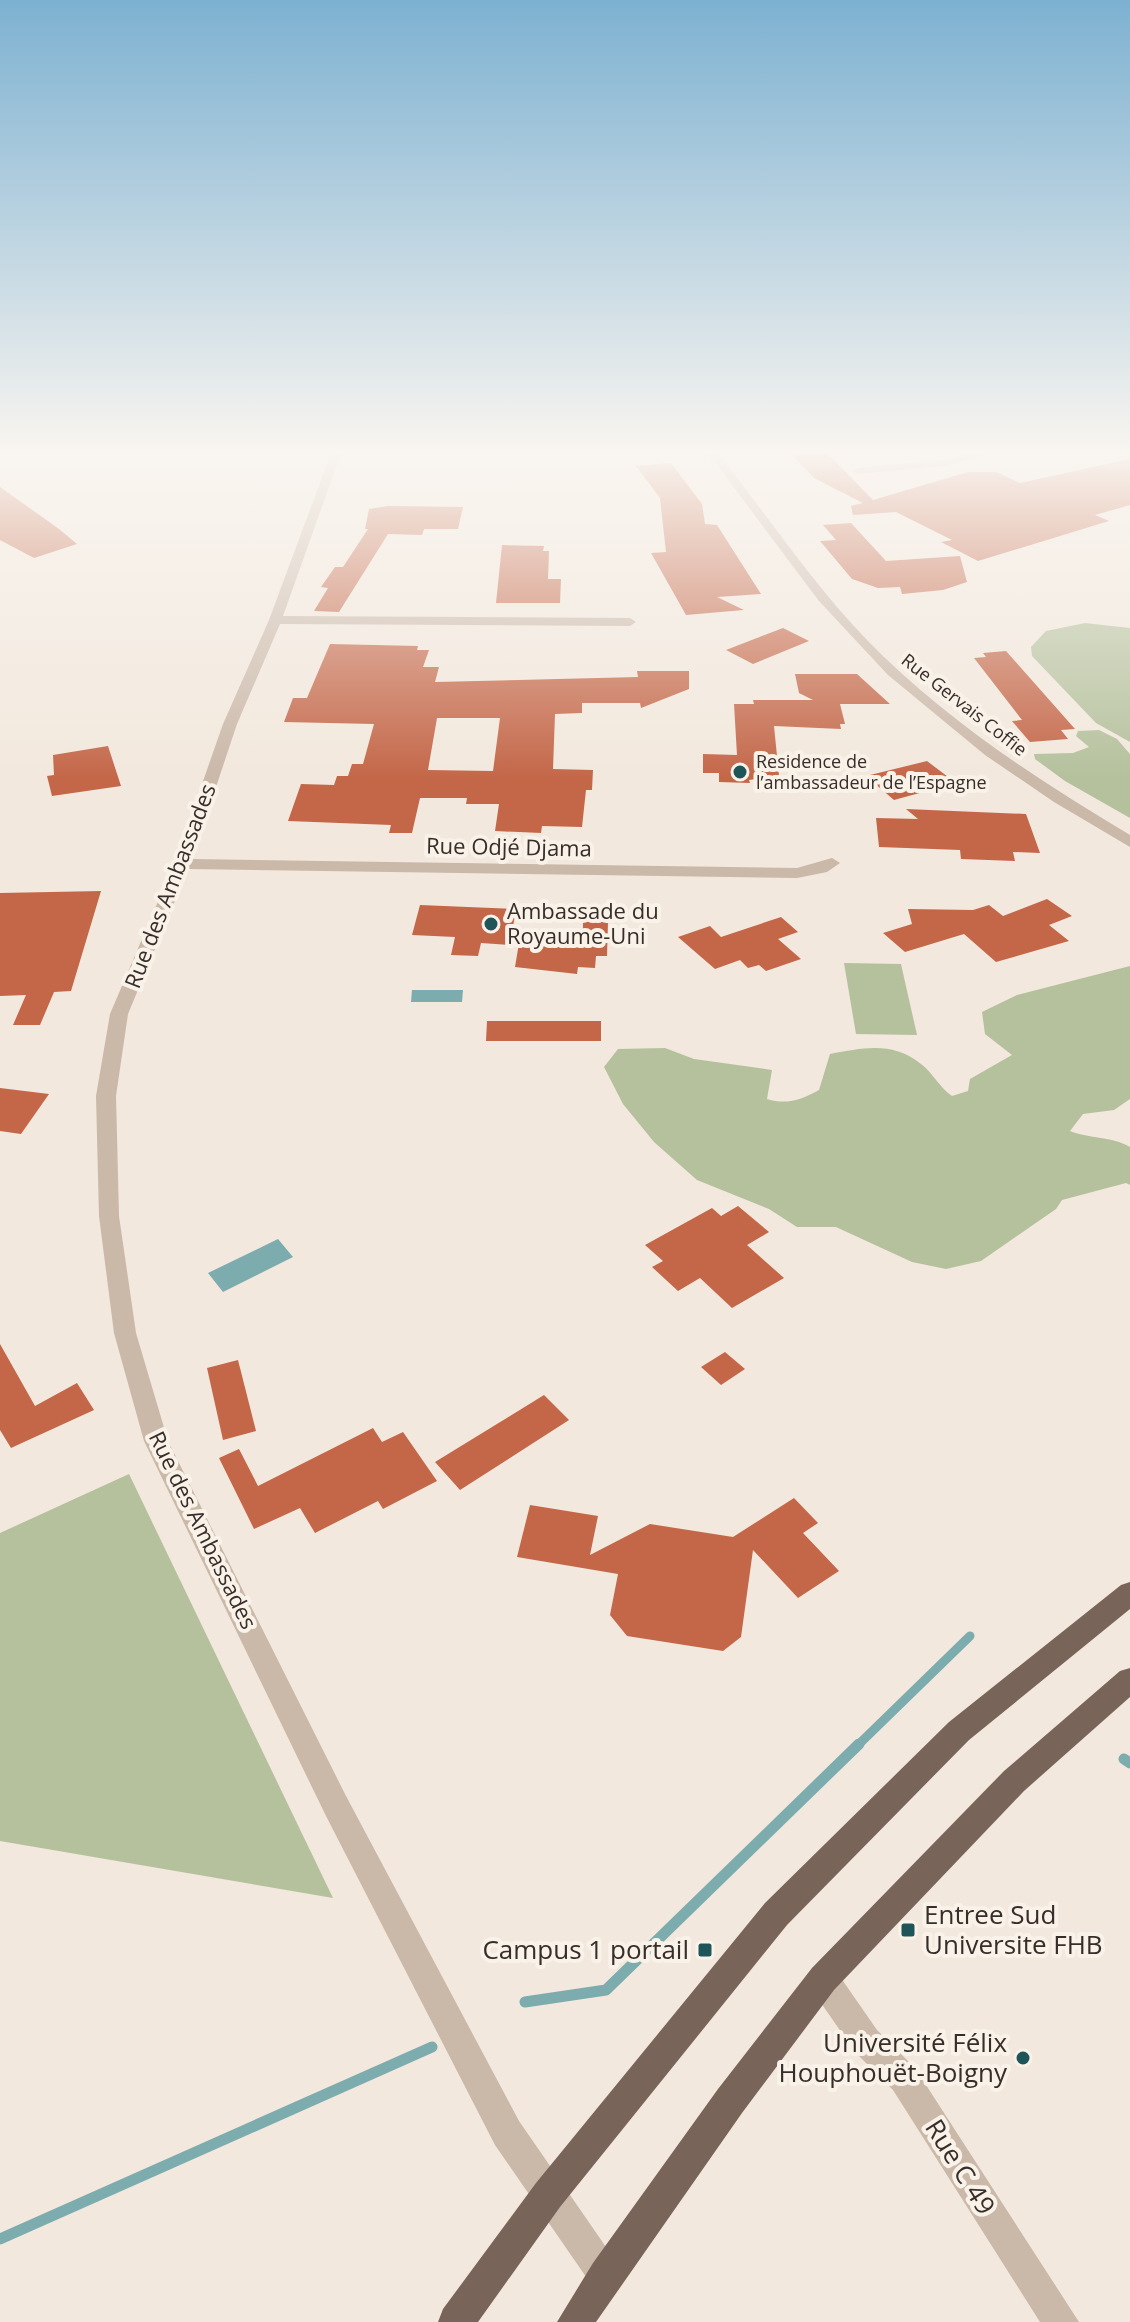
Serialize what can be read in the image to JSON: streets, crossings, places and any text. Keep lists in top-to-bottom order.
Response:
{
  "streets": {
    "street": [
      "Rue Gervais Coffie",
      "Rue Odjé Djama",
      "Rue des Ambassades",
      "Rue C 49"
    ]
  },
  "crossings": [
    ["Rue Odjé Djama", "Rue des Ambassades"]
  ],
  "places": {
    "other": ["Residence de l’ambassadeur de l’Espagne", "Ambassade du Royaume-Uni", "Université Félix Houphouët-Boigny"],
    "transit": ["Entree Sud Universite FHB", "Campus 1 portail"]
  }
}
